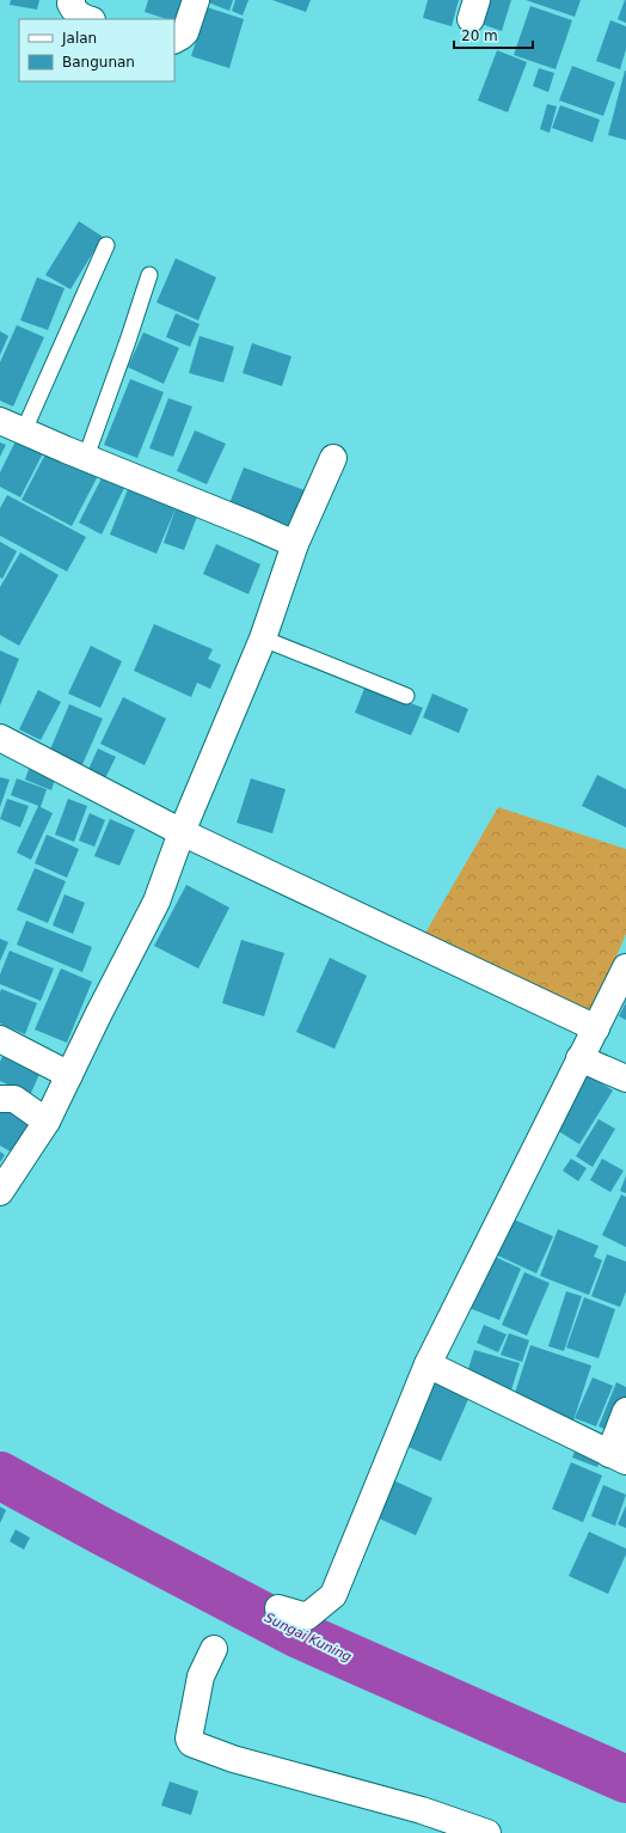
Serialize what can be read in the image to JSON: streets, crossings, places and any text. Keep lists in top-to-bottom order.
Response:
{
  "water": ["Sungai Kuning"],
  "legend": ["Jalan", "Bangunan"],
  "scale_bar": "20 m"
}
